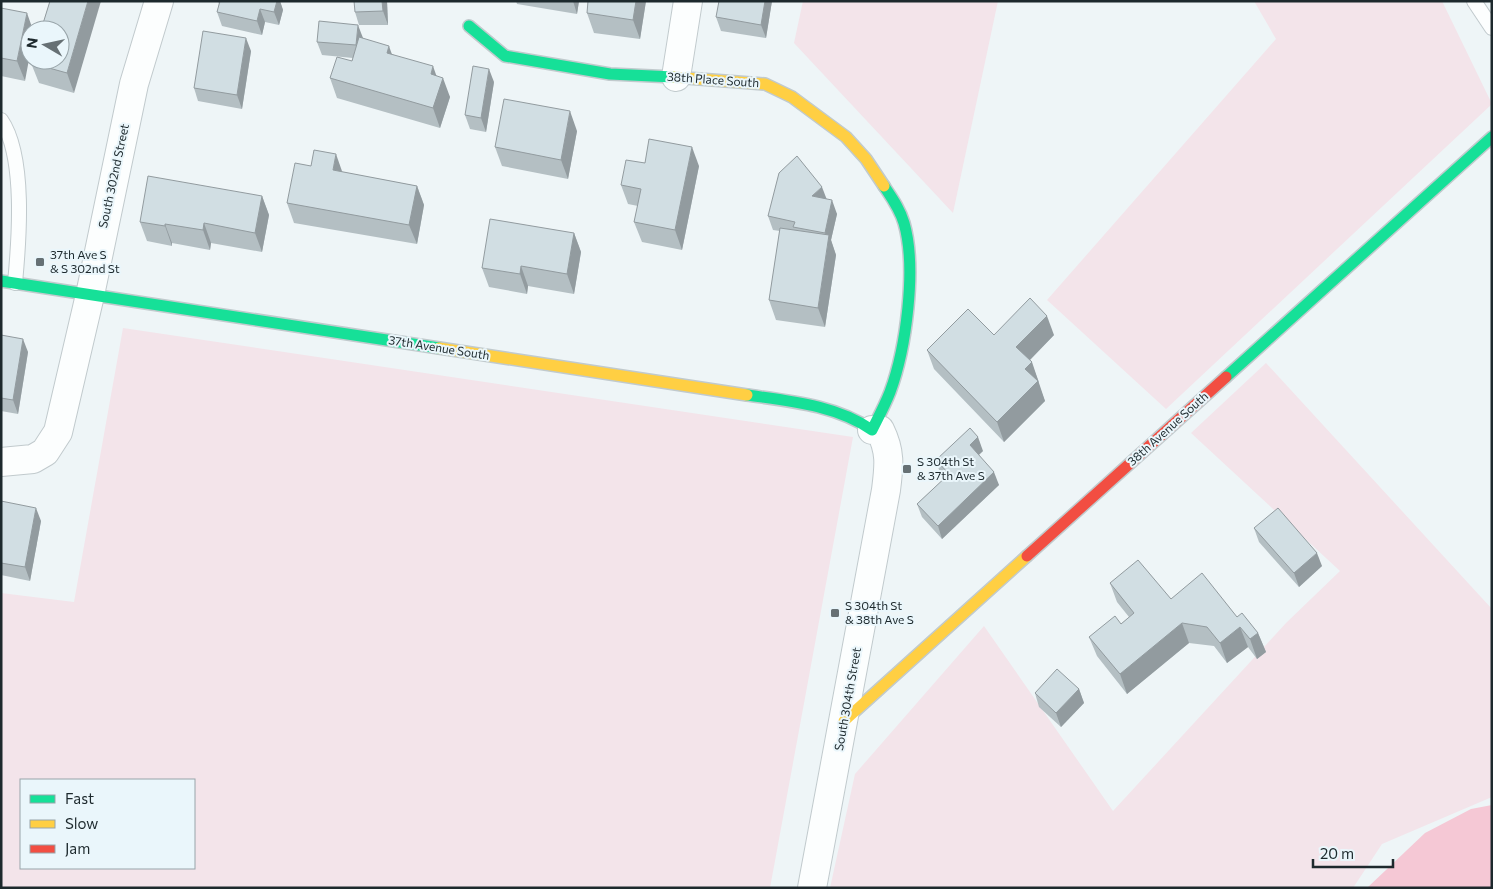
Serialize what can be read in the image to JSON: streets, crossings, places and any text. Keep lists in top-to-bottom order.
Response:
{
  "streets": {
    "street": [
      "38th Place South",
      "South 302nd Street",
      "37th Avenue South",
      "38th Avenue South",
      "South 304th Street"
    ]
  },
  "crossings": [
    ["38th Place South", "37th Avenue South"],
    ["38th Place South", "South 304th Street"],
    ["South 302nd Street", "37th Avenue South"],
    ["37th Avenue South", "South 304th Street"],
    ["38th Avenue South", "South 304th Street"]
  ],
  "places": {
    "transit": ["37th Ave S & S 302nd St", "S 304th St & 37th Ave S", "S 304th St & 38th Ave S"]
  },
  "legend": ["Fast", "Slow", "Jam"],
  "scale_bar": "20 m",
  "north": "left"
}
